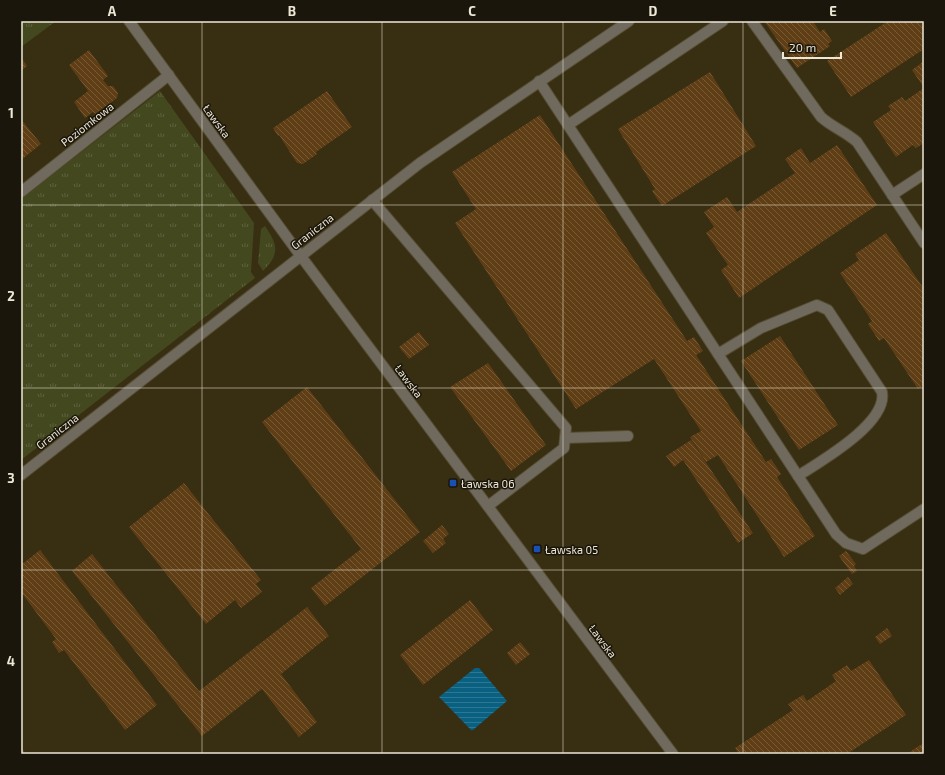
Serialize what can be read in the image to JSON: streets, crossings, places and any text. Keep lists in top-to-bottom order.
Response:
{
  "streets": {
    "street": ["Ławska", "Poziomkowa", "Graniczna"]
  },
  "crossings": [
    ["Ławska", "Poziomkowa"],
    ["Ławska", "Graniczna"]
  ],
  "places": {
    "transit": ["Ławska 06", "Ławska 05"]
  },
  "scale_bar": "20 m",
  "grid": {
    "columns": [
      "A",
      "B",
      "C",
      "D",
      "E"
    ],
    "rows": [
      "1",
      "2",
      "3",
      "4"
    ]
  }
}
